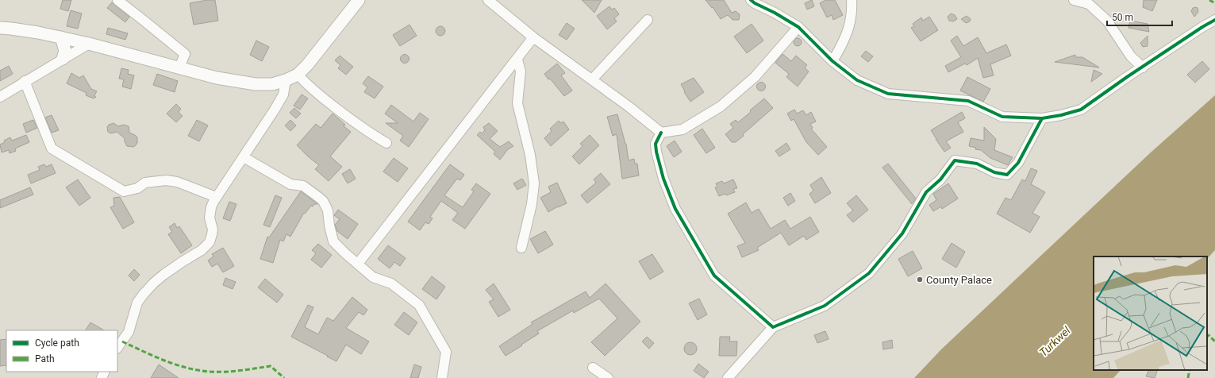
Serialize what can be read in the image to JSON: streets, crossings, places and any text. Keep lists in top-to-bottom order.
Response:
{
  "water": ["Turkwel"],
  "places": ["County Palace"],
  "legend": ["Cycle path", "Path"],
  "scale_bar": "50 m"
}
